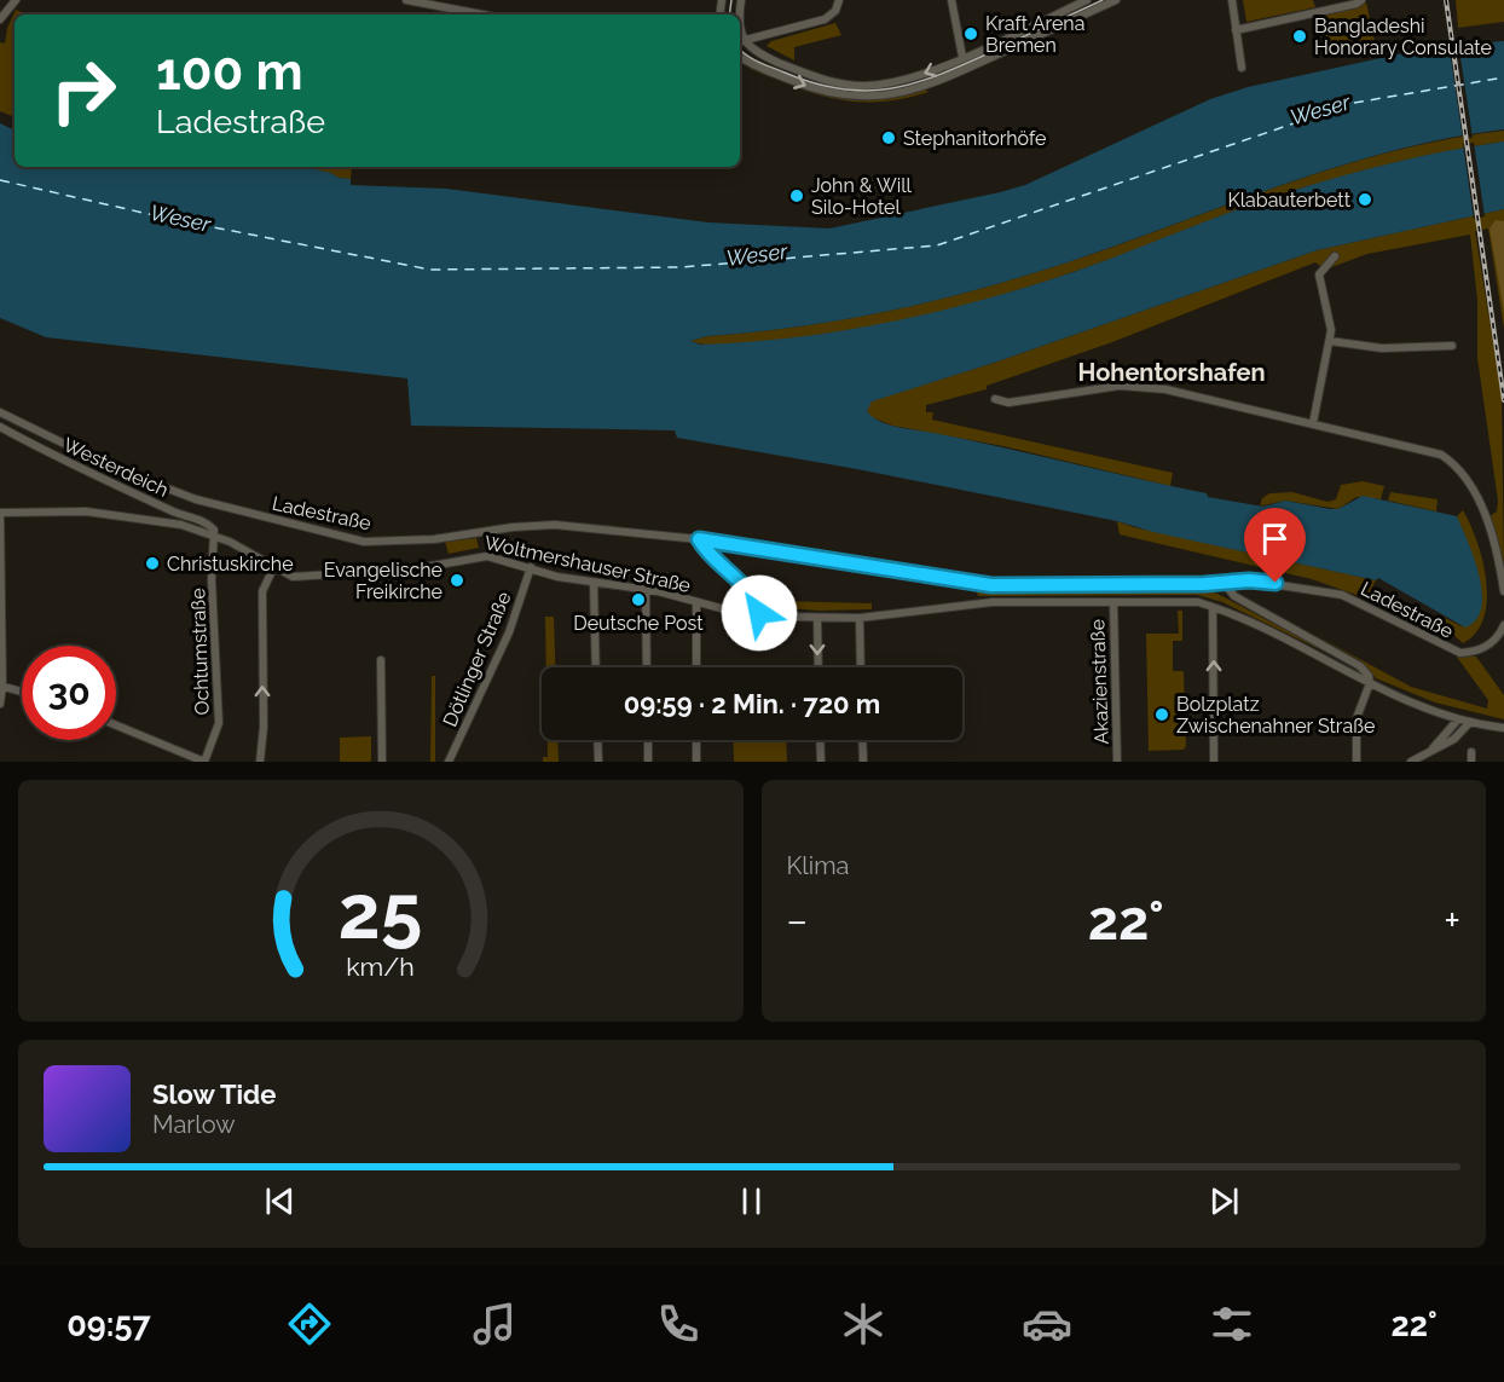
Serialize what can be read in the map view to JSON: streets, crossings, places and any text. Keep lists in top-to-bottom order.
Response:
{
  "streets": {
    "street": [
      "Westerdeich",
      "Ladestraße",
      "Woltmershauser Straße",
      "Ochtumstraße",
      "Dötlinger Straße",
      "Akazienstraße"
    ]
  },
  "crossings": [
    ["Westerdeich", "Woltmershauser Straße"],
    ["Westerdeich", "Ochtumstraße"],
    ["Woltmershauser Straße", "Ochtumstraße"],
    ["Woltmershauser Straße", "Dötlinger Straße"],
    ["Woltmershauser Straße", "Akazienstraße"]
  ],
  "districts": ["Hohentorshafen"],
  "water": ["Weser"],
  "places": [
    "Kraft Arena Bremen",
    "Bangladeshi Honorary Consulate",
    "Stephanitorhöfe",
    "John & Will Silo-Hotel",
    "Klabauterbett",
    "Christuskirche",
    "Evangelische Freikirche",
    "Deutsche Post",
    "Bolzplatz Zwischenahner Straße"
  ],
  "page": {
    "turn": ["100 m", "Ladestraße"],
    "limit": "30",
    "trip": "09:59 · 2 Min. · 720 m",
    "tile": "Klima",
    "heat": ["−", "22°", "+"],
    "song": ["Slow Tide", "Marlow"],
    "tabs": ["09:57", "22°"],
    "gauge": ["25", "km/h"]
  }
}
